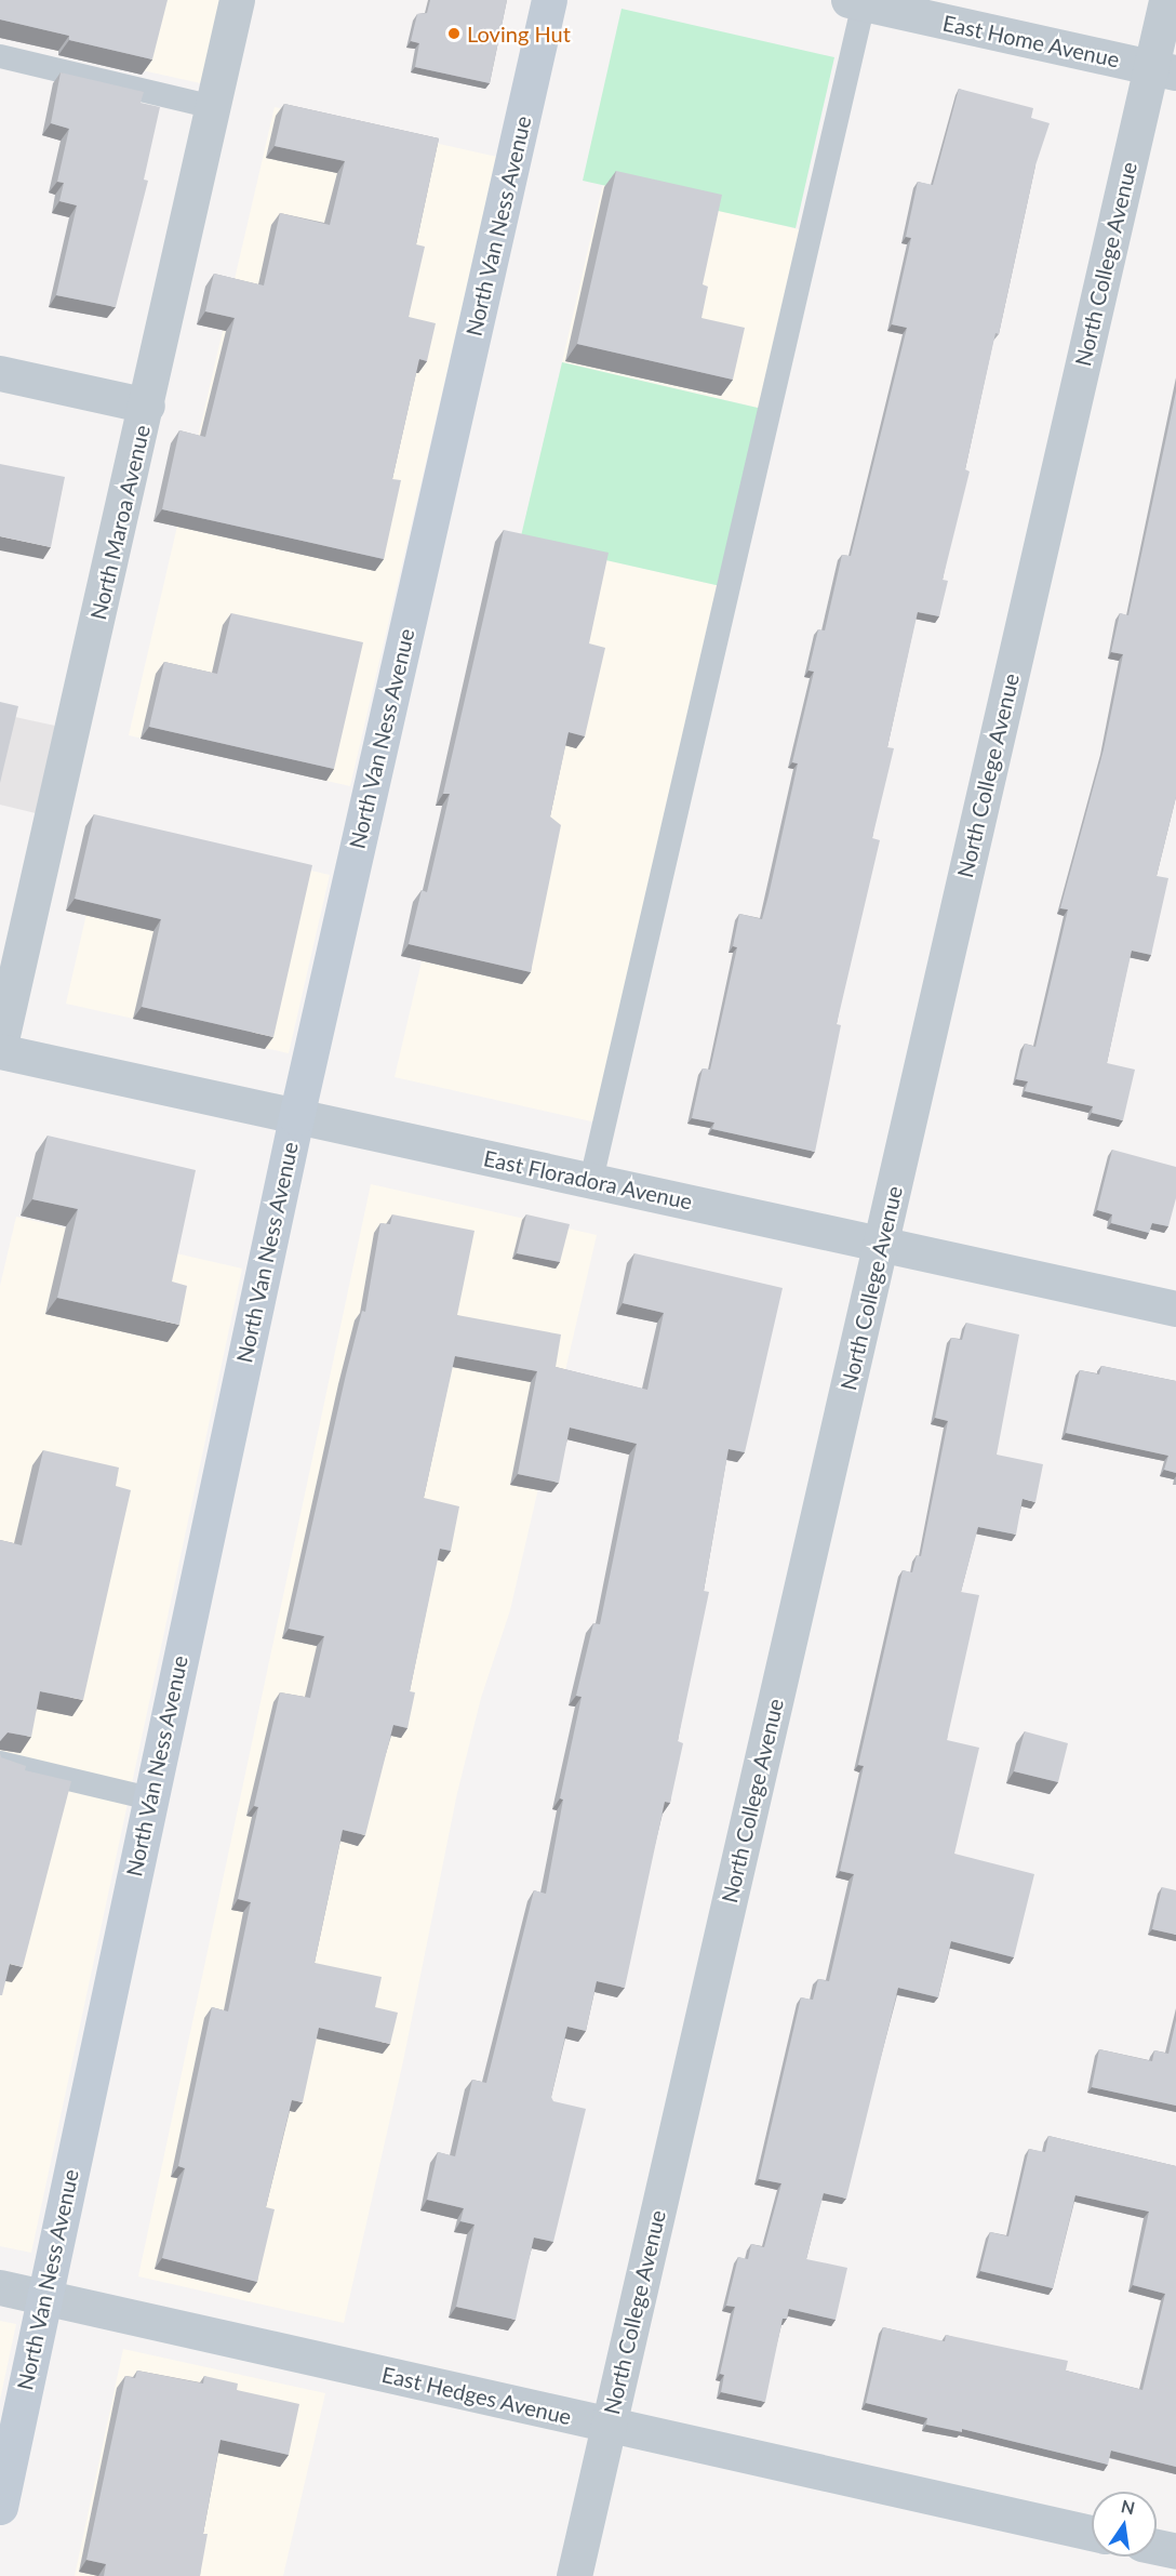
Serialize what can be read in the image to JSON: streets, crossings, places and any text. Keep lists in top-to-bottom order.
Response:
{
  "streets": {
    "main road": ["North Van Ness Avenue"],
    "street": [
      "East Home Avenue",
      "North College Avenue",
      "North Maroa Avenue",
      "East Floradora Avenue",
      "East Hedges Avenue"
    ]
  },
  "crossings": [
    ["East Home Avenue", "North College Avenue"],
    ["North Van Ness Avenue", "East Floradora Avenue"],
    ["North Van Ness Avenue", "East Hedges Avenue"],
    ["North College Avenue", "East Floradora Avenue"],
    ["North College Avenue", "East Hedges Avenue"]
  ],
  "places": ["Loving Hut"],
  "north": "top"
}
